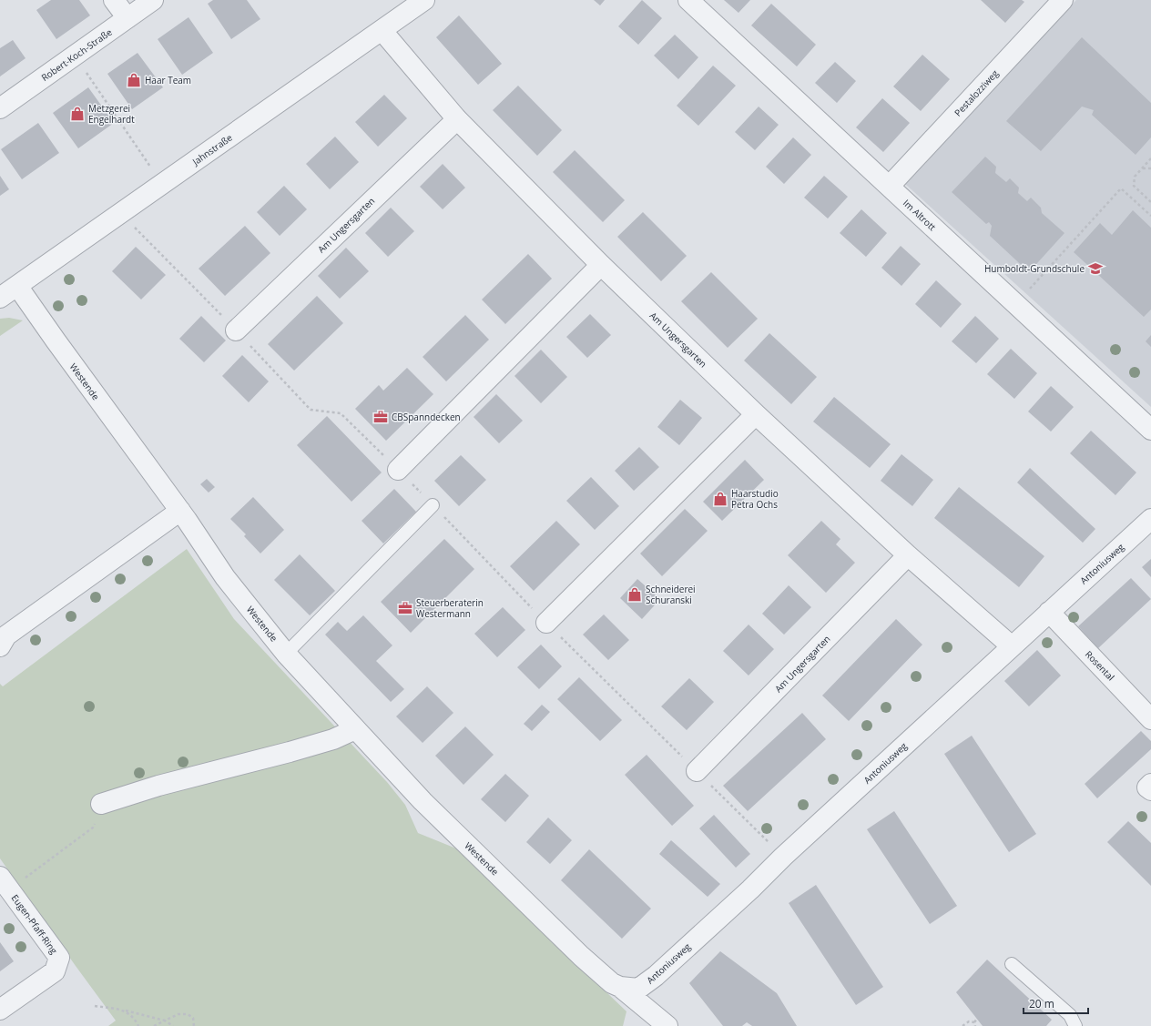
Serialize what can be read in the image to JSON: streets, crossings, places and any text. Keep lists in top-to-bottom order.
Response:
{
  "streets": {
    "street": [
      "Robert-Koch-Straße",
      "Pestalozziweg",
      "Jahnstraße",
      "Im Altrott",
      "Am Ungersgarten",
      "Westende",
      "Antoniusweg",
      "Rosental",
      "Eugen-Pfaff-Ring"
    ]
  },
  "crossings": [
    ["Pestalozziweg", "Im Altrott"],
    ["Jahnstraße", "Am Ungersgarten"],
    ["Jahnstraße", "Westende"],
    ["Am Ungersgarten", "Antoniusweg"],
    ["Westende", "Antoniusweg"],
    ["Antoniusweg", "Rosental"]
  ],
  "places": {
    "shop": [
      "Haar Team",
      "Metzgerei Engelhardt",
      "Haarstudio Petra Ochs",
      "Schneiderei Schuranski"
    ],
    "school or university": ["Humboldt-Grundschule"],
    "office": ["CBSpanndecken", "Steuerberaterin Westermann"]
  },
  "scale_bar": "20 m"
}
